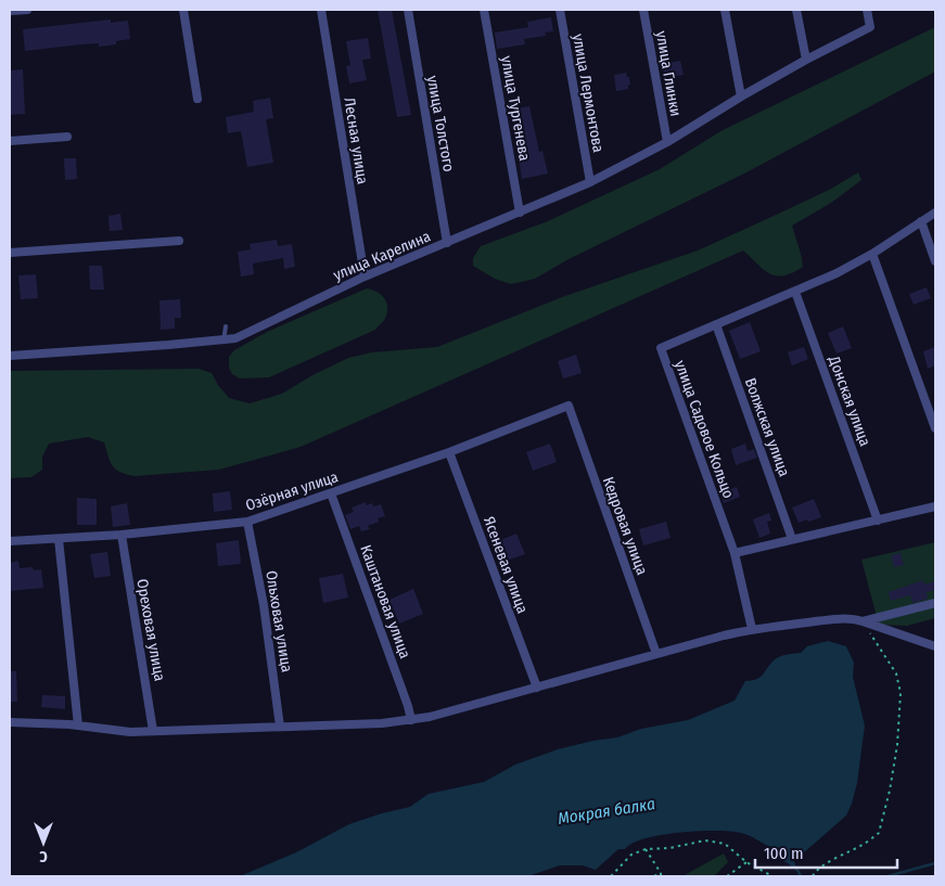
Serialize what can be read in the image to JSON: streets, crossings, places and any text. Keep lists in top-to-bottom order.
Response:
{
  "streets": {
    "street": [
      "улица Глинки",
      "улица Лермонтова",
      "улица Тургенева",
      "улица Толстого",
      "Лесная улица",
      "улица Карелина",
      "Донская улица",
      "Волжская улица",
      "улица Садовое Кольцо",
      "Озёрная улица",
      "Кедровая улица",
      "Ясеневая улица",
      "Каштановая улица",
      "Ольховая улица",
      "Ореховая улица"
    ]
  },
  "crossings": [
    ["улица Глинки", "улица Карелина"],
    ["улица Лермонтова", "улица Карелина"],
    ["улица Тургенева", "улица Карелина"],
    ["улица Толстого", "улица Карелина"],
    ["Лесная улица", "улица Карелина"],
    ["Донская улица", "улица Садовое Кольцо"],
    ["Волжская улица", "улица Садовое Кольцо"],
    ["Озёрная улица", "Кедровая улица"],
    ["Озёрная улица", "Ясеневая улица"],
    ["Озёрная улица", "Каштановая улица"],
    ["Озёрная улица", "Ольховая улица"],
    ["Озёрная улица", "Ореховая улица"]
  ],
  "water": ["Мокрая балка"],
  "scale_bar": "100 m",
  "north": "bottom"
}
